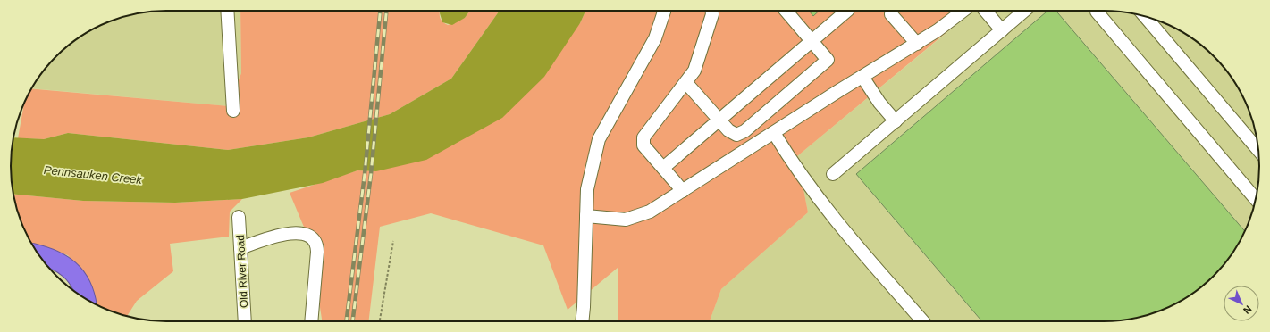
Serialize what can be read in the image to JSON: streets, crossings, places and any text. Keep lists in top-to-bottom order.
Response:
{
  "streets": {
    "street": ["Old River Road"]
  },
  "water": ["Pennsauken Creek"],
  "north": "bottom right"
}
